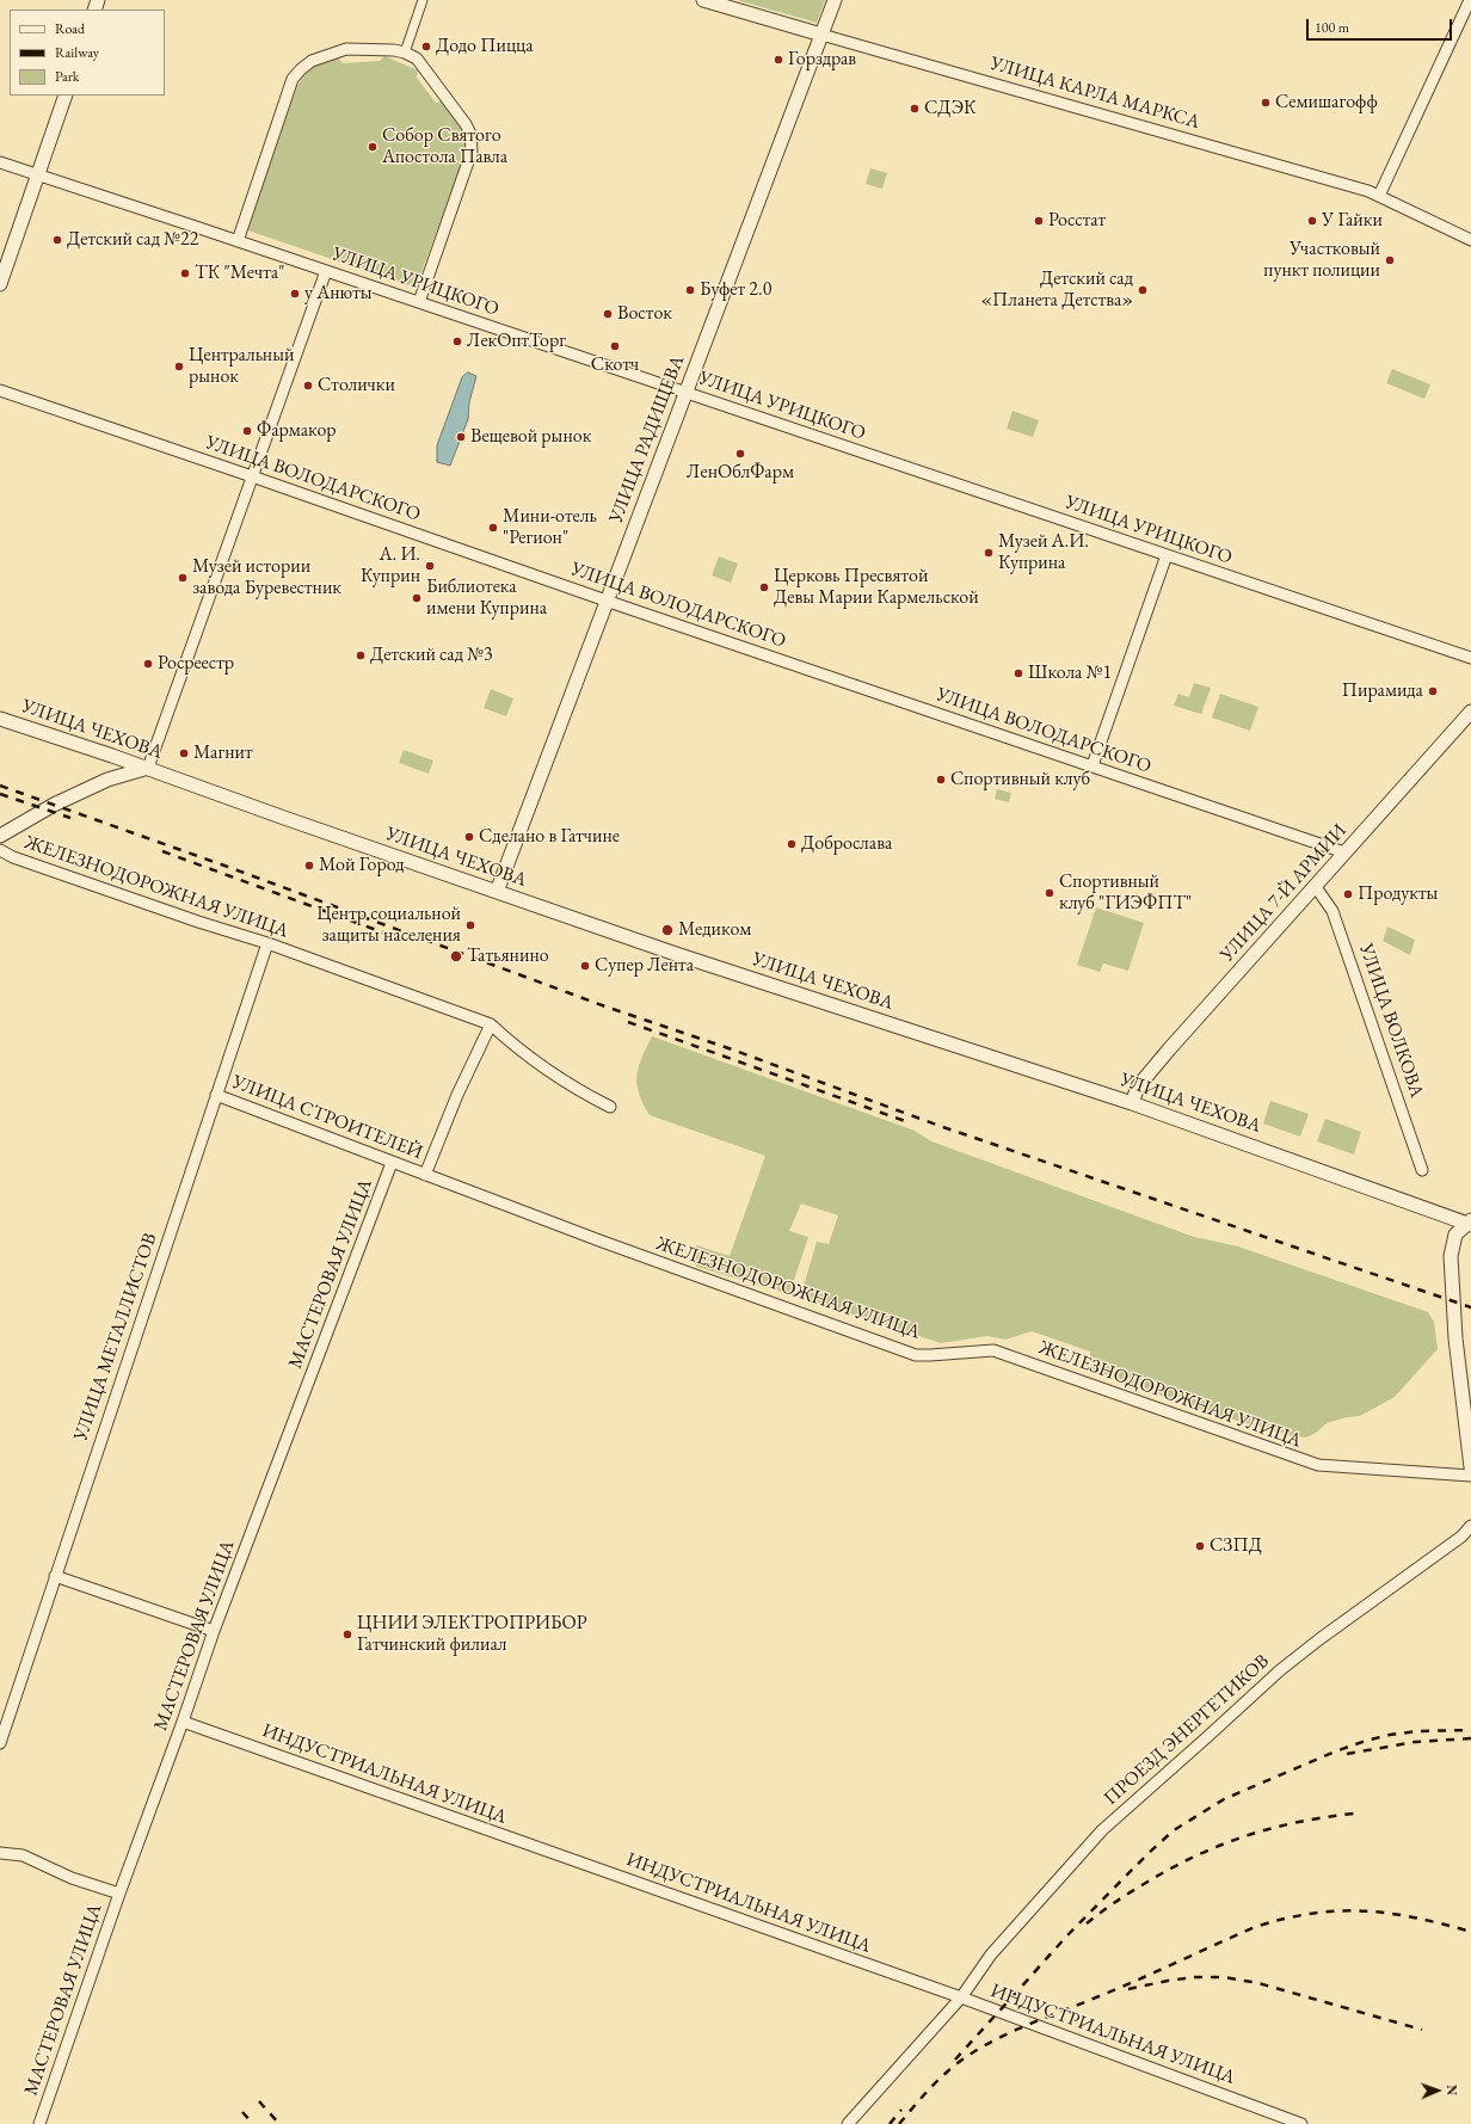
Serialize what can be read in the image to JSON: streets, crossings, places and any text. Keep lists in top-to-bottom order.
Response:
{
  "streets": {
    "street": [
      "УЛИЦА КАРЛА МАРКСА",
      "УЛИЦА УРИЦКОГО",
      "УЛИЦА РАДИЩЕВА",
      "УЛИЦА ВОЛОДАРСКОГО",
      "УЛИЦА ЧЕХОВА",
      "ЖЕЛЕЗНОДОРОЖНАЯ УЛИЦА",
      "УЛИЦА 7-Й АРМИИ",
      "УЛИЦА ВОЛКОВА",
      "УЛИЦА СТРОИТЕЛЕЙ",
      "МАСТЕРОВАЯ УЛИЦА",
      "УЛИЦА МЕТАЛЛИСТОВ",
      "ПРОЕЗД ЭНЕРГЕТИКОВ",
      "ИНДУСТРИАЛЬНАЯ УЛИЦА"
    ]
  },
  "crossings": [
    ["УЛИЦА КАРЛА МАРКСА", "УЛИЦА РАДИЩЕВА"],
    ["УЛИЦА УРИЦКОГО", "УЛИЦА РАДИЩЕВА"],
    ["УЛИЦА РАДИЩЕВА", "УЛИЦА ВОЛОДАРСКОГО"],
    ["УЛИЦА РАДИЩЕВА", "УЛИЦА ЧЕХОВА"],
    ["УЛИЦА ВОЛОДАРСКОГО", "УЛИЦА 7-Й АРМИИ"],
    ["УЛИЦА ЧЕХОВА", "УЛИЦА 7-Й АРМИИ"],
    ["ЖЕЛЕЗНОДОРОЖНАЯ УЛИЦА", "УЛИЦА СТРОИТЕЛЕЙ"],
    ["ЖЕЛЕЗНОДОРОЖНАЯ УЛИЦА", "УЛИЦА МЕТАЛЛИСТОВ"],
    ["УЛИЦА 7-Й АРМИИ", "УЛИЦА ВОЛКОВА"],
    ["УЛИЦА СТРОИТЕЛЕЙ", "МАСТЕРОВАЯ УЛИЦА"],
    ["УЛИЦА СТРОИТЕЛЕЙ", "УЛИЦА МЕТАЛЛИСТОВ"],
    ["МАСТЕРОВАЯ УЛИЦА", "ИНДУСТРИАЛЬНАЯ УЛИЦА"],
    ["ПРОЕЗД ЭНЕРГЕТИКОВ", "ИНДУСТРИАЛЬНАЯ УЛИЦА"]
  ],
  "places": [
    "Додо Пицца",
    "Горздрав",
    "Семишагофф",
    "СДЭК",
    "Собор Святого Апостола Павла",
    "Росстат",
    "У Гайки",
    "Детский сад №22",
    "Участковый пункт полиции",
    "ТК \"Мечта\"",
    "Буфет 2.0",
    "Детский сад «Планета Детства»",
    "у Анюты",
    "Восток",
    "ЛекОптТорг",
    "Скотч",
    "Центральный рынок",
    "Столички",
    "Фармакор",
    "Вещевой рынок",
    "ЛенОблФарм",
    "Мини-отель \"Регион\"",
    "Музей А.И. Куприна",
    "А. И. Куприн",
    "Музей истории завода Буревестник",
    "Церковь Пресвятой Девы Марии Кармельской",
    "Библиотека имени Куприна",
    "Детский сад №3",
    "Росреестр",
    "Школа №1",
    "Пирамида",
    "Магнит",
    "Спортивный клуб",
    "Сделано в Гатчине",
    "Доброслава",
    "Мой Город",
    "Спортивный клуб \"ГИЭФПТ\"",
    "Продукты",
    "Центр социальной защиты населения",
    "Медиком",
    "Татьянино",
    "Супер Лента",
    "СЗПД",
    "ЦНИИ ЭЛЕКТРОПРИБОР Гатчинский филиал"
  ],
  "legend": ["Road", "Railway", "Park"],
  "scale_bar": "100 m",
  "north": "right"
}
